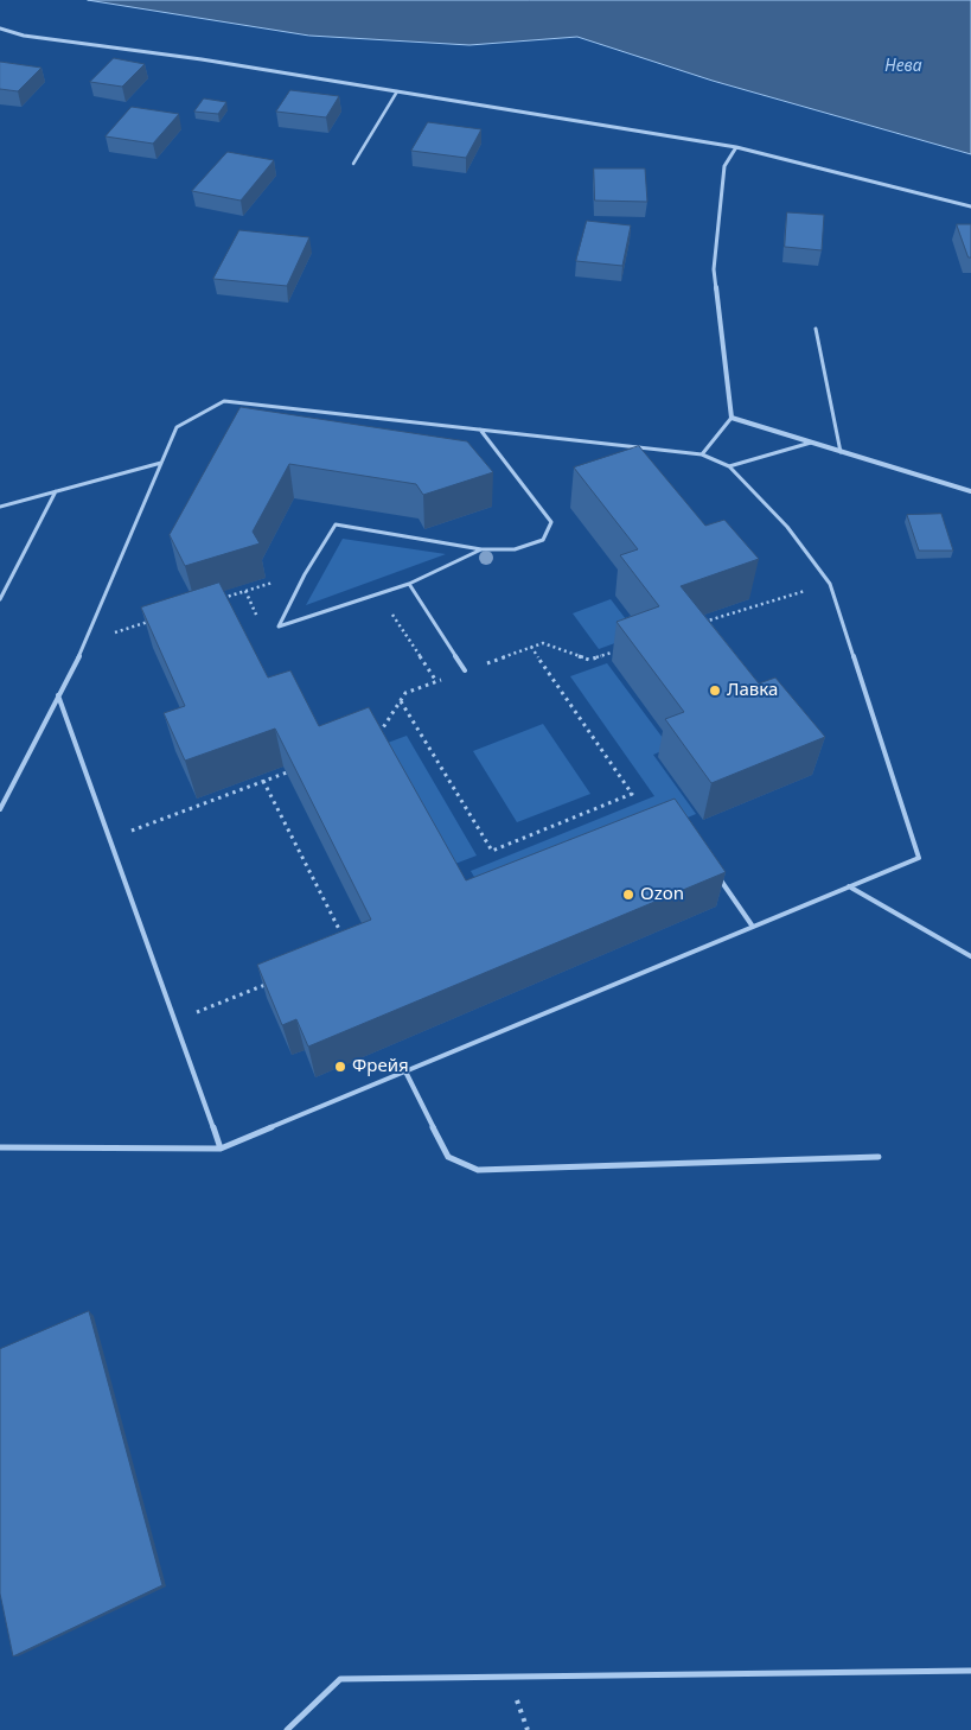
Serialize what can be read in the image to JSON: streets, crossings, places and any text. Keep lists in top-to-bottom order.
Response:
{
  "water": ["Нева"],
  "places": ["Лавка", "Ozon", "Фрейя"]
}
